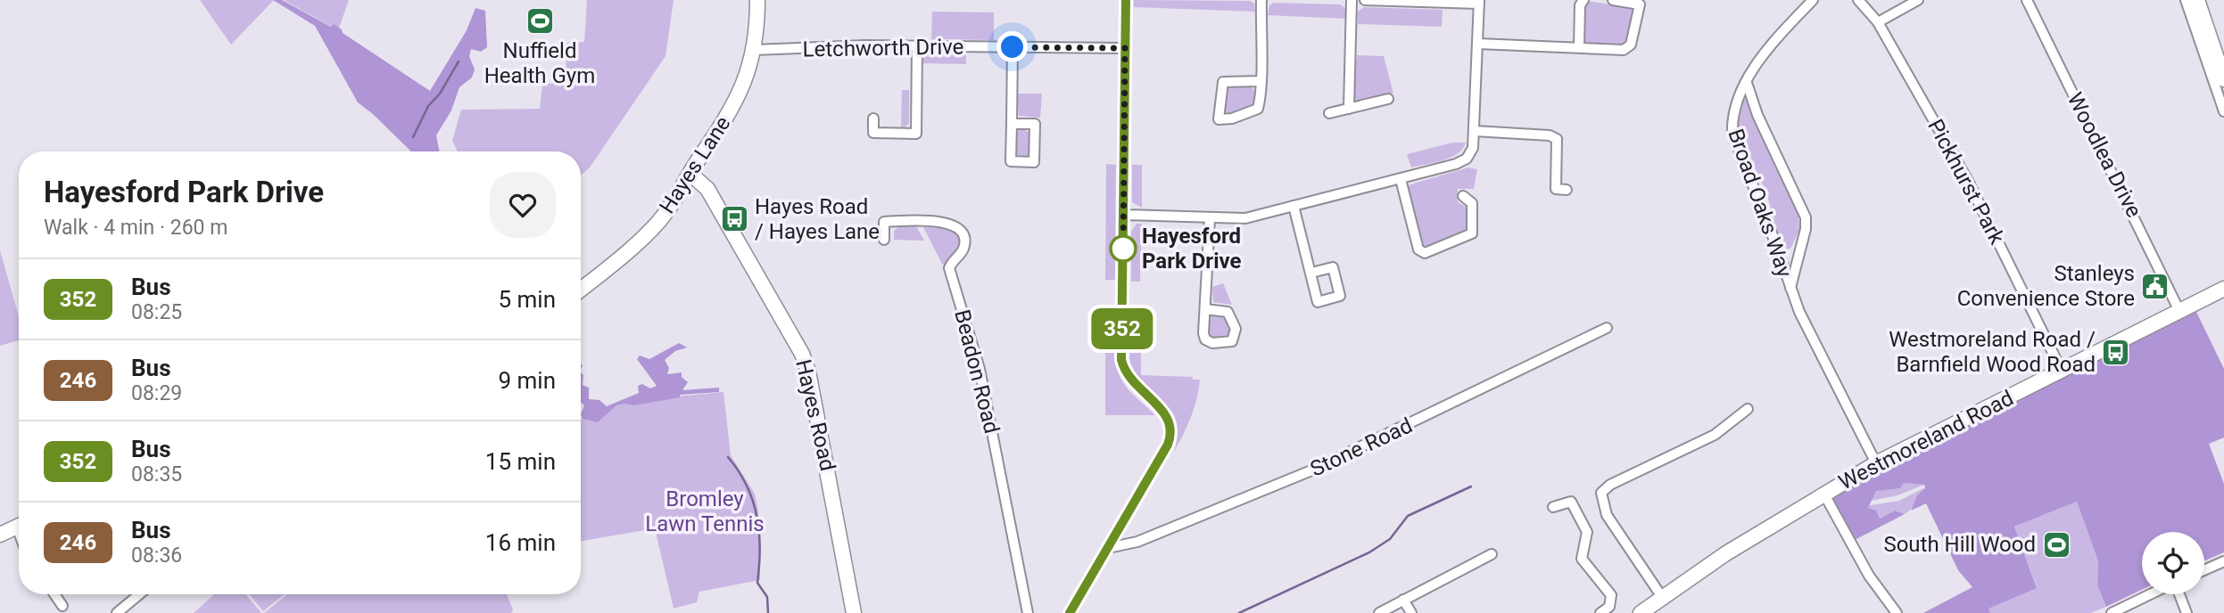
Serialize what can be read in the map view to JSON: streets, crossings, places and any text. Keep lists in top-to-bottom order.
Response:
{
  "streets": {
    "main road": ["Hayes Lane", "Hayes Road", "Westmoreland Road"],
    "street": [
      "Letchworth Drive",
      "Woodlea Drive",
      "Pickhurst Park",
      "Broad Oaks Way",
      "Beadon Road",
      "Stone Road"
    ]
  },
  "crossings": [
    ["Letchworth Drive", "Hayes Lane"],
    ["Woodlea Drive", "Westmoreland Road"],
    ["Hayes Lane", "Hayes Road"],
    ["Pickhurst Park", "Westmoreland Road"],
    ["Broad Oaks Way", "Westmoreland Road"]
  ],
  "parks": ["Bromley Lawn Tennis"],
  "places": {
    "sports": ["Nuffield Health Gym", "South Hill Wood"],
    "bus stop": ["Hayes Road / Hayes Lane", "Westmoreland Road / Barnfield Wood Road"],
    "other": ["Hayesford Park Drive"],
    "public building": ["Stanleys Convenience Store"]
  },
  "lines": ["bus line 352"],
  "page": {
    "on_map": "352",
    "heading": ["Hayesford Park Drive", "Walk · 4 min · 260 m"],
    "list": [
      {
        "mark": "352",
        "name": "Bus",
        "note": "08:25",
        "value": "5 min"
      },
      {
        "mark": "246",
        "name": "Bus",
        "note": "08:29",
        "value": "9 min"
      },
      {
        "mark": "352",
        "name": "Bus",
        "note": "08:35",
        "value": "15 min"
      },
      {
        "mark": "246",
        "name": "Bus",
        "note": "08:36",
        "value": "16 min"
      }
    ]
  }
}
